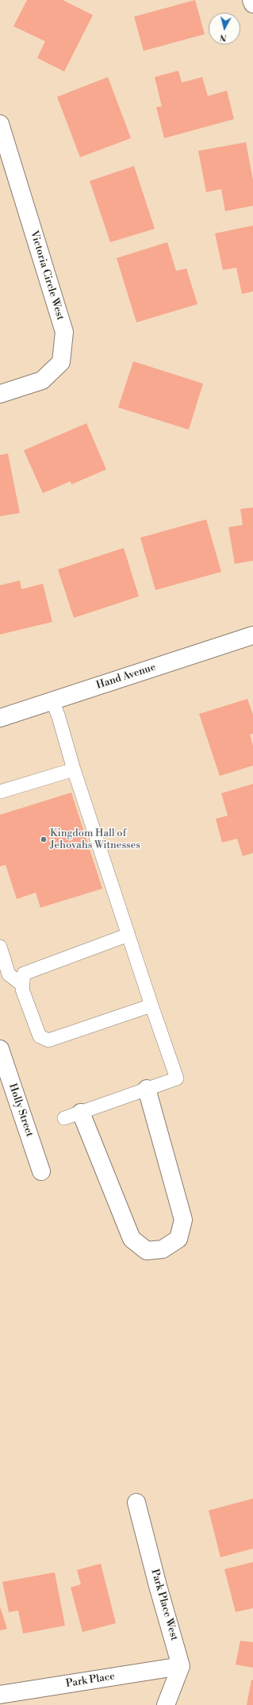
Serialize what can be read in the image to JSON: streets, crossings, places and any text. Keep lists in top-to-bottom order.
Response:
{
  "streets": {
    "street": [
      "Victoria Circle West",
      "Hand Avenue",
      "Holly Street",
      "Park Place West",
      "Park Place"
    ]
  },
  "crossings": [
    ["Park Place West", "Park Place"]
  ],
  "places": ["Kingdom Hall of Jehovahs Witnesses"],
  "north": "bottom"
}
